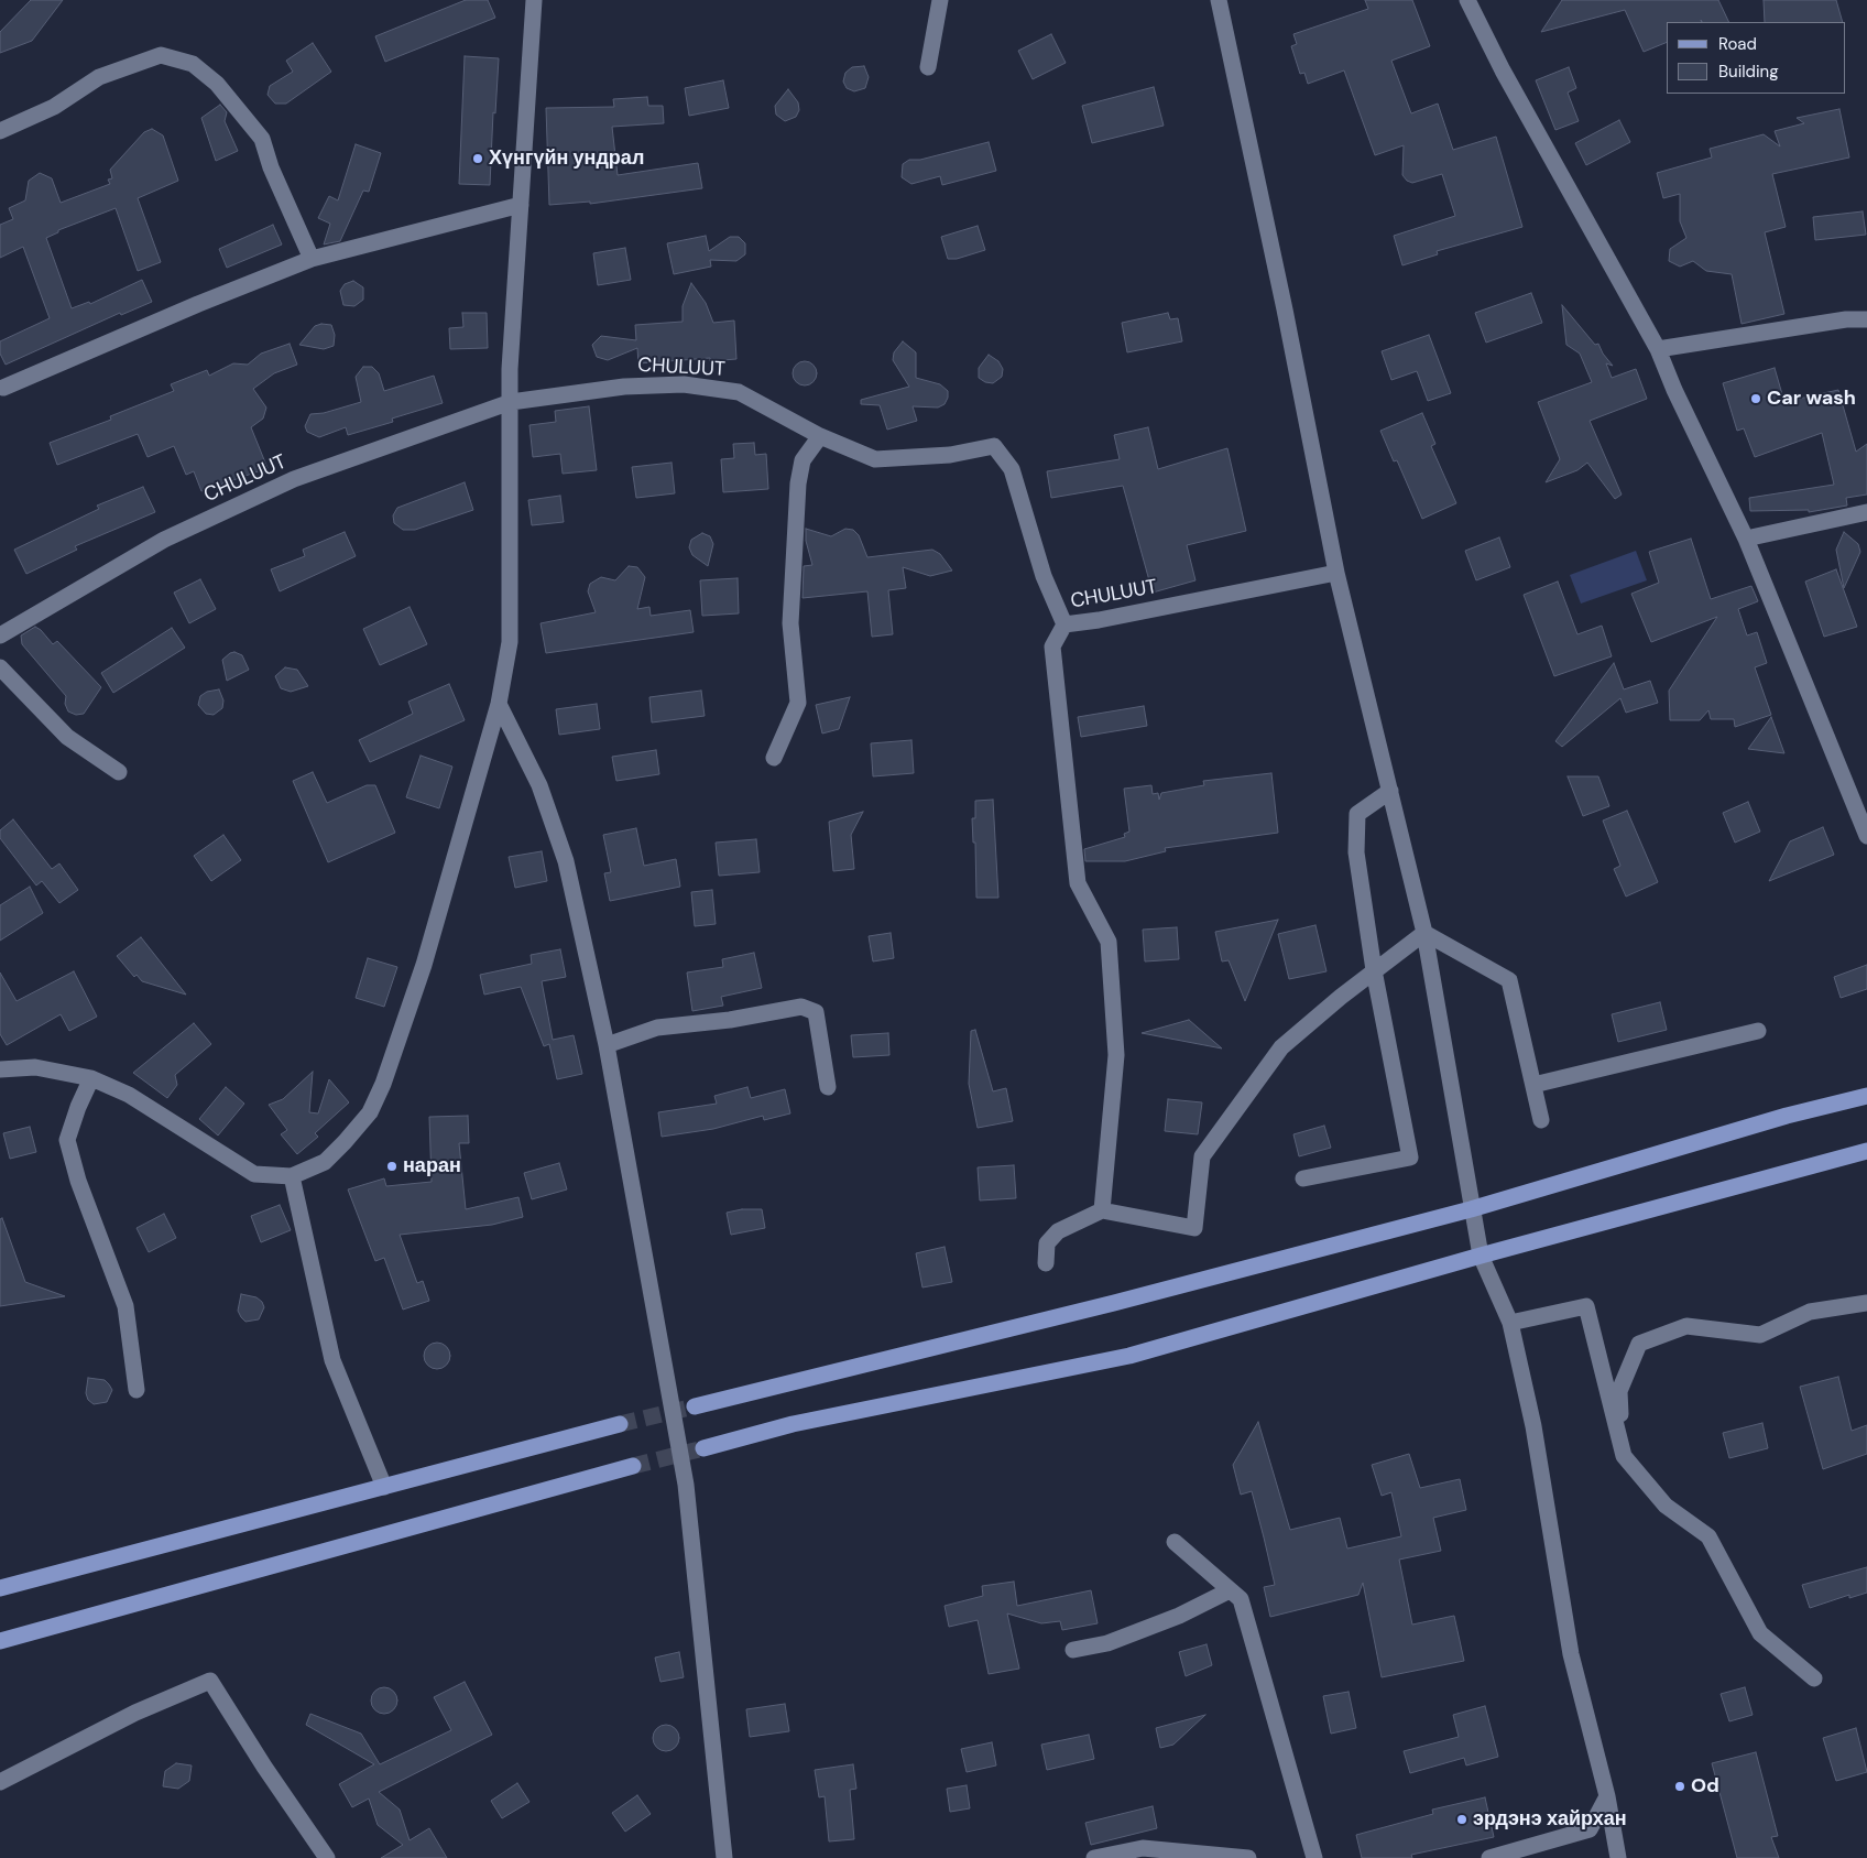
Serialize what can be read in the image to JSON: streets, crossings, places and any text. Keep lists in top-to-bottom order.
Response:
{
  "streets": {
    "street": ["CHULUUT"]
  },
  "places": [
    "Хүнгүйн ундрал",
    "Car wash",
    "наран",
    "Od",
    "эрдэнэ хайрхан"
  ],
  "legend": ["Road", "Building"]
}
